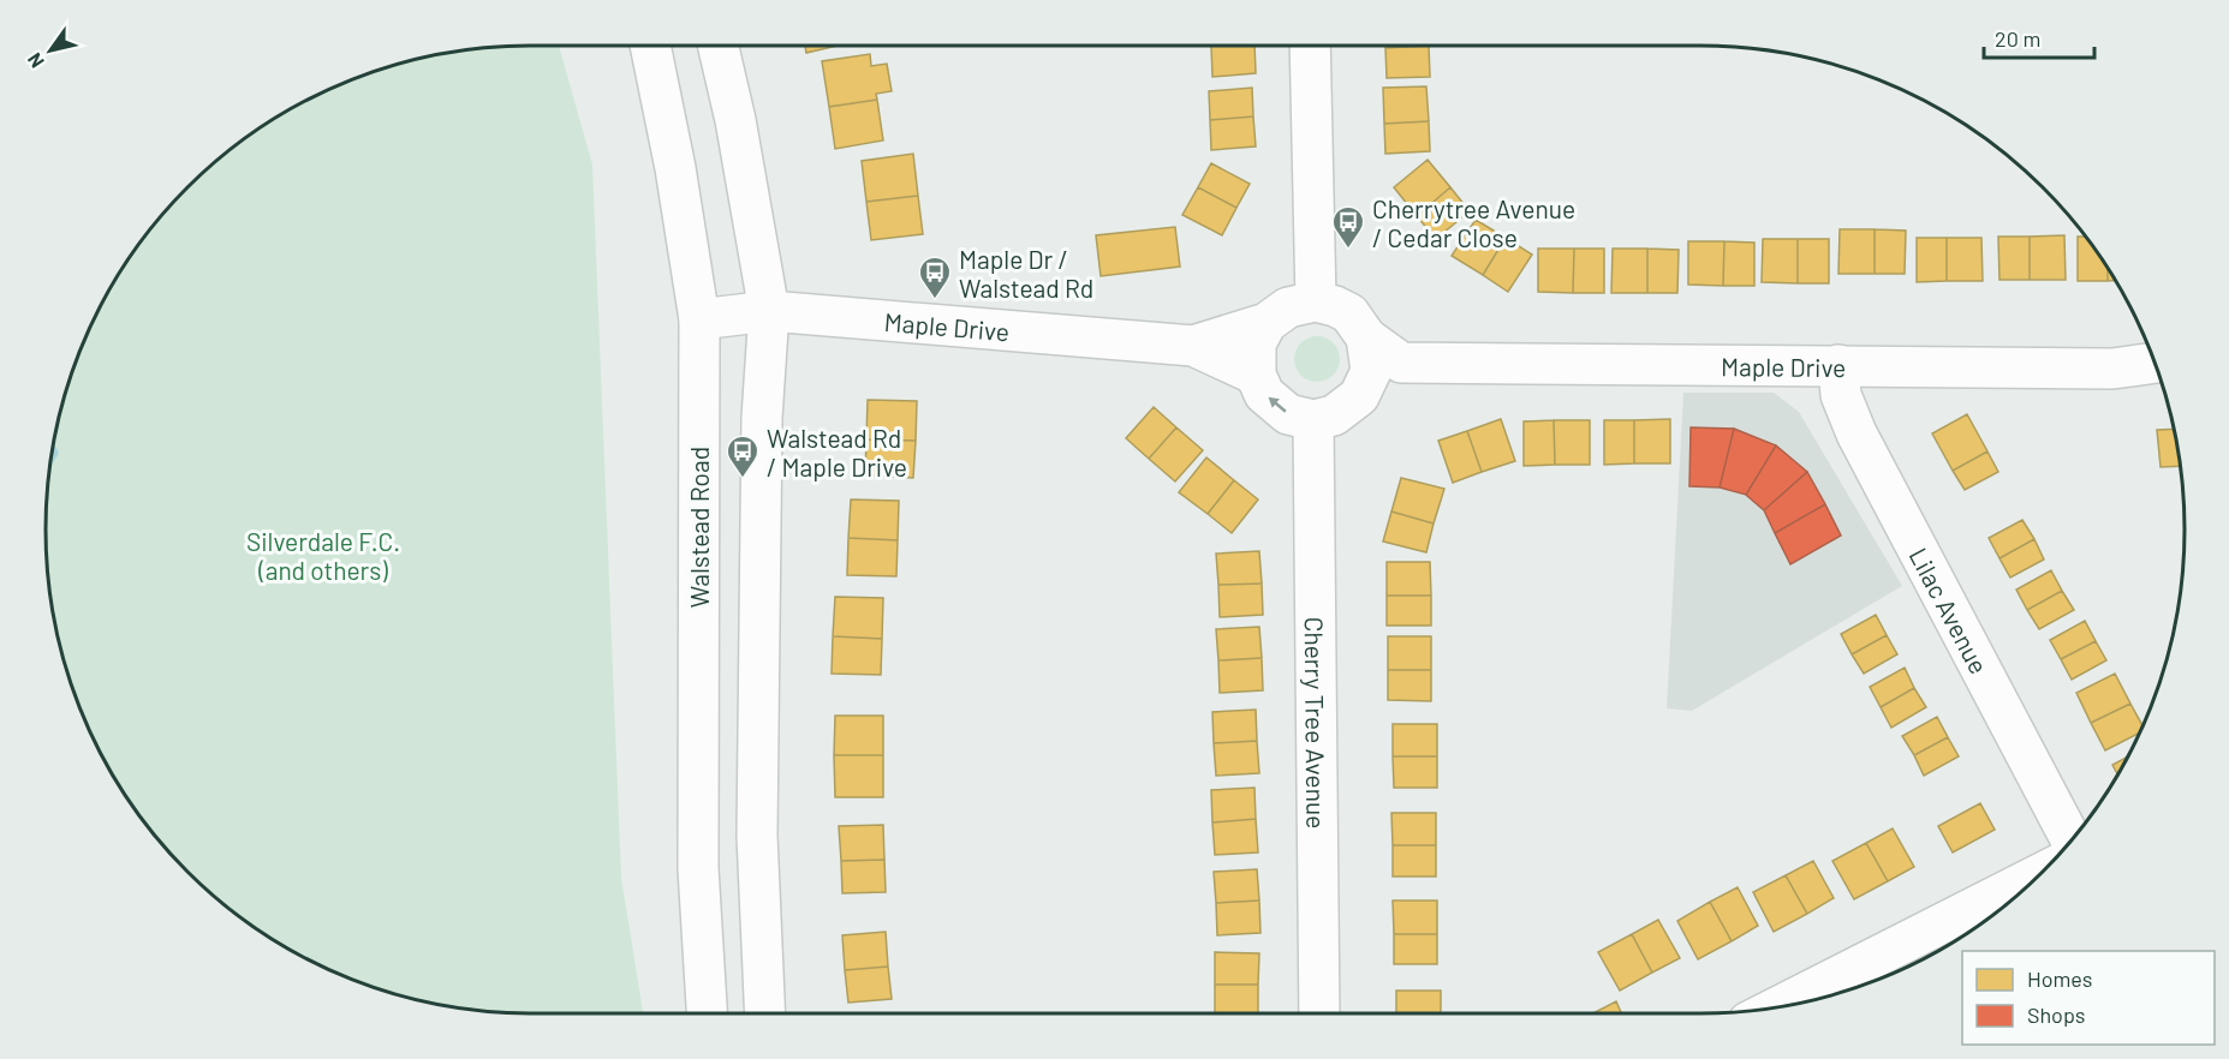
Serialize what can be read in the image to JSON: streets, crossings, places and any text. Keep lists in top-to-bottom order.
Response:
{
  "streets": {
    "street": [
      "Maple Drive",
      "Walstead Road",
      "Lilac Avenue",
      "Cherry Tree Avenue"
    ]
  },
  "crossings": [
    ["Maple Drive", "Walstead Road"],
    ["Maple Drive", "Lilac Avenue"],
    ["Maple Drive", "Cherry Tree Avenue"]
  ],
  "parks": ["Silverdale F.C. (and others)"],
  "places": {
    "bus stop": ["Cherrytree Avenue / Cedar Close", "Maple Dr / Walstead Rd", "Walstead Rd / Maple Drive"]
  },
  "legend": ["Homes", "Shops"],
  "scale_bar": "20 m",
  "north": "bottom left"
}
